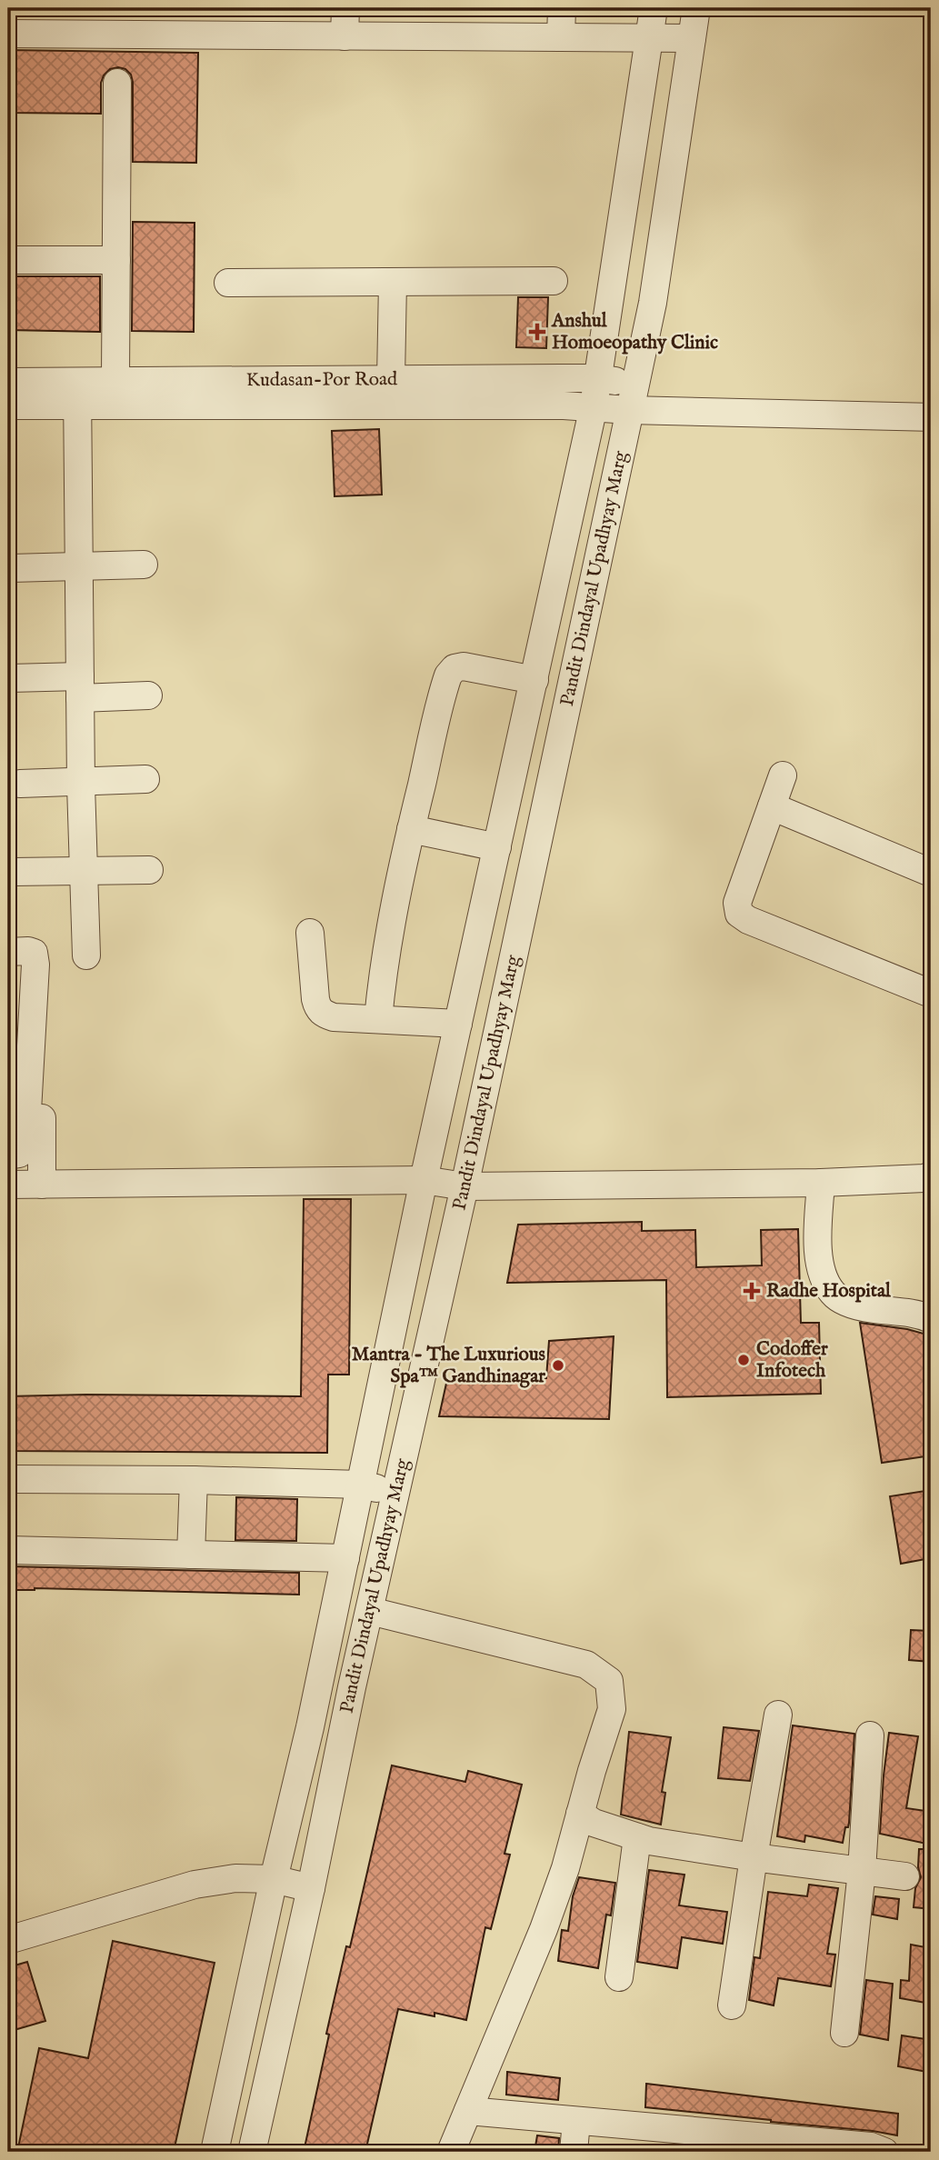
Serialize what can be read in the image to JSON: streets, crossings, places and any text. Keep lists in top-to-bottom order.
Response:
{
  "streets": {
    "street": ["Kudasan-Por Road", "Pandit Dindayal Upadhyay Marg"]
  },
  "crossings": [
    ["Kudasan-Por Road", "Pandit Dindayal Upadhyay Marg"]
  ],
  "places": {
    "health": ["Anshul Homoeopathy Clinic", "Radhe Hospital"],
    "other": ["Codoffer Infotech", "Mantra - The Luxurious Spa™ Gandhinagar"]
  }
}
